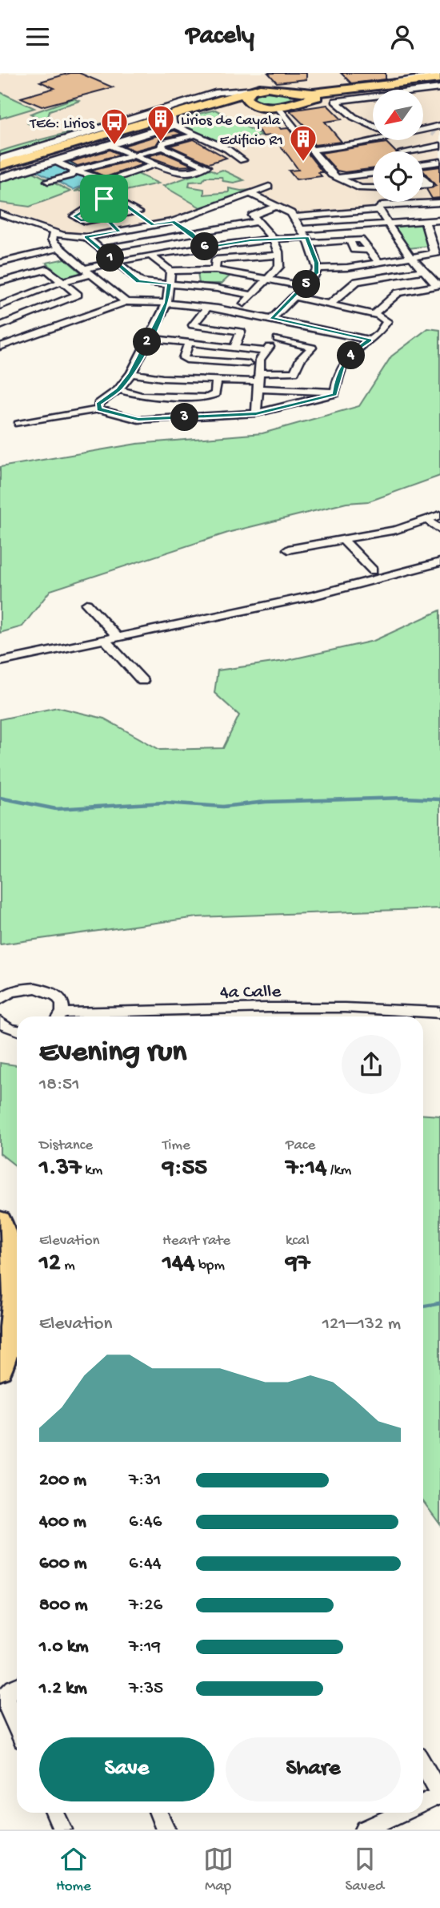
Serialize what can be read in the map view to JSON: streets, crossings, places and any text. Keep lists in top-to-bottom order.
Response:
{
  "streets": {
    "street": ["4a Calle"]
  },
  "places": {
    "building": ["Lirios de Cayala", "Edificio R1"],
    "bus stop": ["TEG: Lirios"]
  },
  "north": "bottom left",
  "page": {
    "header": "Pacely",
    "pins": [
      "6",
      "1",
      "5",
      "2",
      "4",
      "3"
    ],
    "heading": ["Evening run", "18:51"],
    "stats": [
      ["Distance", "1.37 km"],
      ["Time", "9:55"],
      ["Pace", "7:14 /km"],
      ["Elevation", "12 m"],
      ["Heart rate", "144 bpm"],
      ["kcal", "97"]
    ],
    "chart": ["Elevation", "121–132 m"],
    "list": [
      {
        "name": "200 m",
        "note": "7:31"
      },
      {
        "name": "400 m",
        "note": "6:46"
      },
      {
        "name": "600 m",
        "note": "6:44"
      },
      {
        "name": "800 m",
        "note": "7:26"
      },
      {
        "name": "1.0 km",
        "note": "7:19"
      },
      {
        "name": "1.2 km",
        "note": "7:35"
      }
    ],
    "buttons": ["Save", "Share"],
    "tabs": ["Home", "Map", "Saved"]
  }
}
